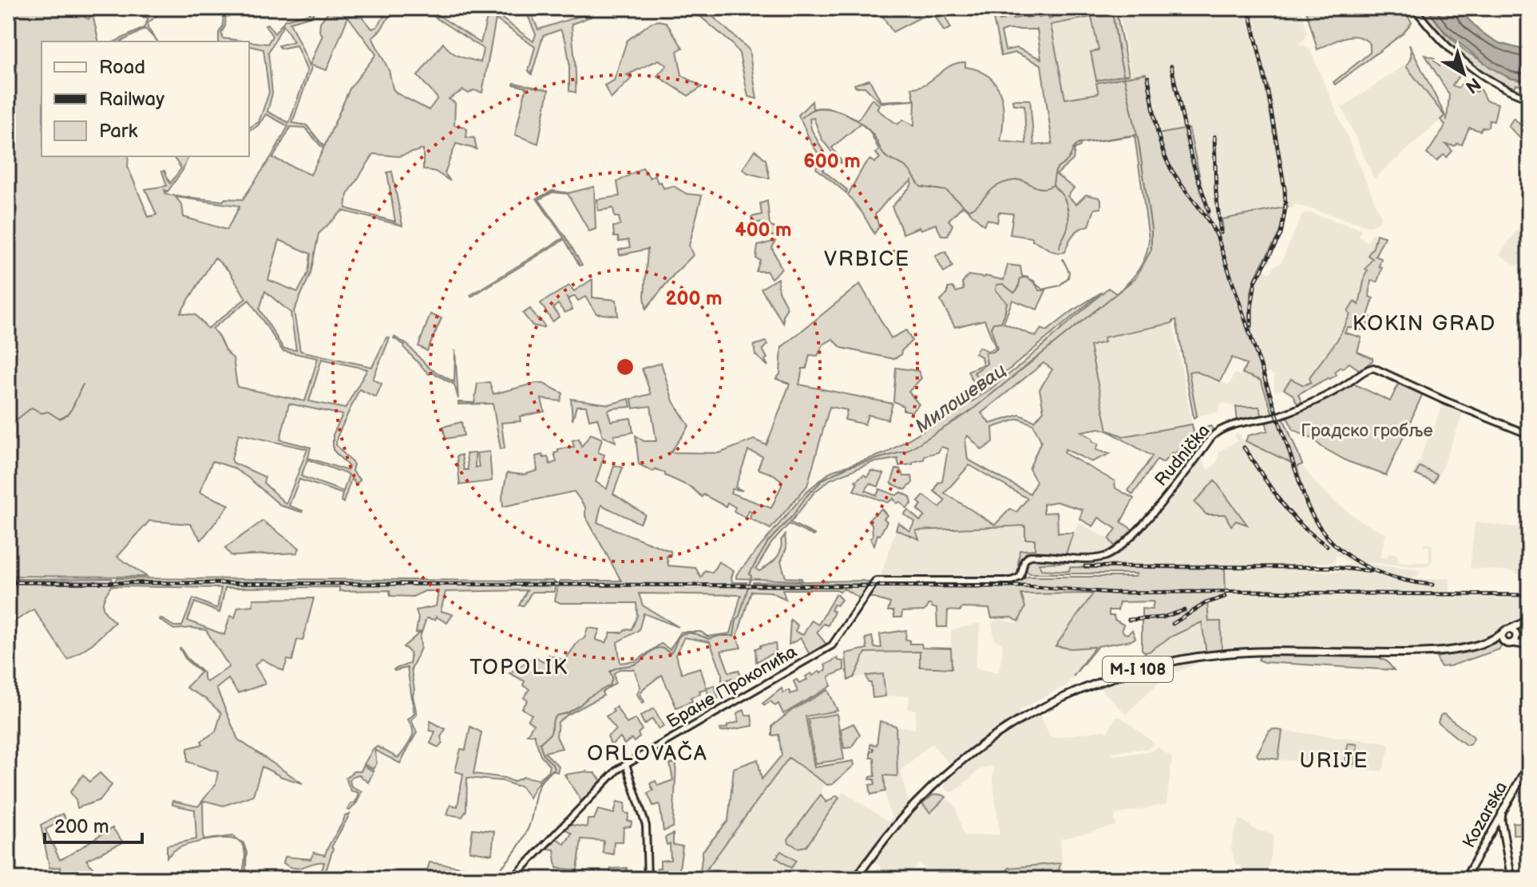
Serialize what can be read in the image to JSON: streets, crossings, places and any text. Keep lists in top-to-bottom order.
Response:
{
  "streets": {
    "main road": ["M-I 108", "Kozarska"],
    "street": ["Rudnička", "Бране Прокопића"]
  },
  "crossings": [
    ["Rudnička", "Бране Прокопића"]
  ],
  "districts": [
    "VRBICE",
    "KOKIN GRAD",
    "TOPOLIK",
    "ORLOVAČA",
    "URIJE"
  ],
  "water": ["Милошевац"],
  "parks": ["Градско гробље"],
  "legend": ["Road", "Railway", "Park"],
  "scale_bar": "200 m",
  "north": "bottom right",
  "rings": ["600 m", "400 m", "200 m"]
}
